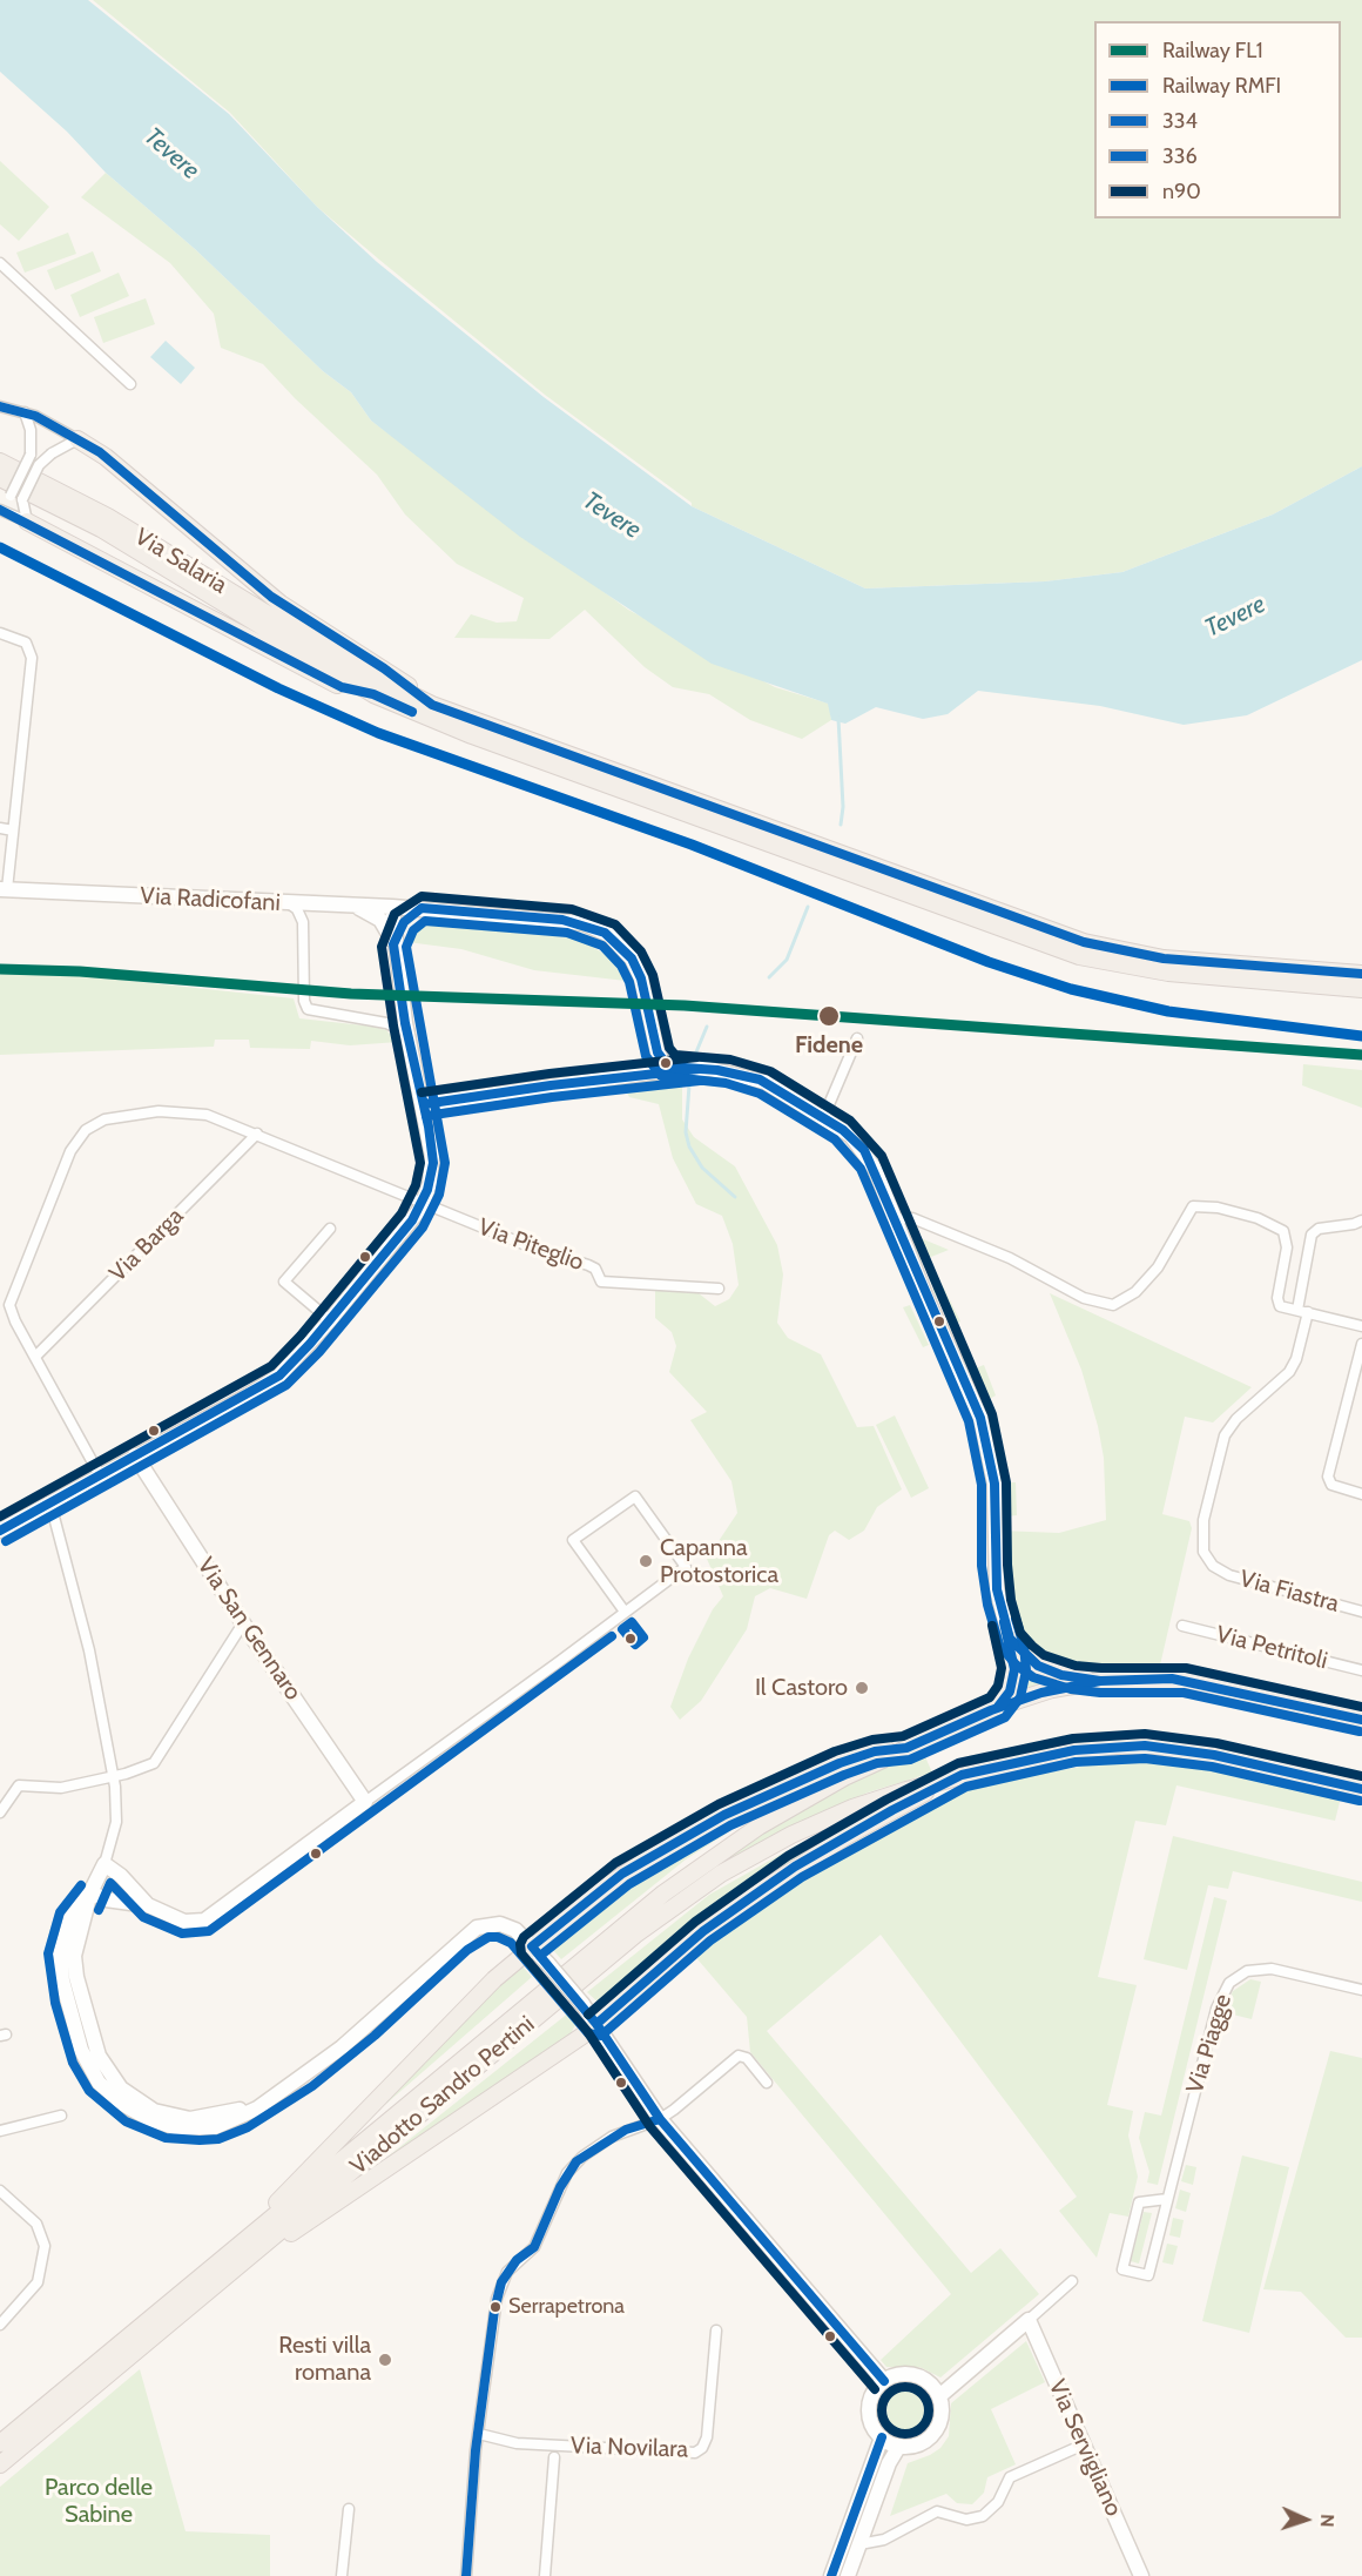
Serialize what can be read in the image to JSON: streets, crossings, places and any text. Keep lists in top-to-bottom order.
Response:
{
  "streets": {
    "main road": ["Via Salaria", "Viadotto Sandro Pertini"],
    "street": [
      "Via Radicofani",
      "Via Barga",
      "Via Piteglio",
      "Via Fiastra",
      "Via San Gennaro",
      "Via Petritoli",
      "Via Piagge",
      "Via Novilara",
      "Via Servigliano"
    ]
  },
  "crossings": [
    ["Via Barga", "Via Piteglio"]
  ],
  "water": ["Tevere"],
  "parks": ["Parco delle Sabine"],
  "places": [
    "Fidene",
    "Capanna Protostorica",
    "Il Castoro",
    "Serrapetrona",
    "Resti villa romana"
  ],
  "lines": [
    "transit line 334",
    "rail line RMFI",
    "transit line n90",
    "transit line 336",
    "rail line FL1"
  ],
  "legend": [
    "Railway FL1",
    "Railway RMFI",
    "334",
    "336",
    "n90"
  ],
  "north": "right"
}
